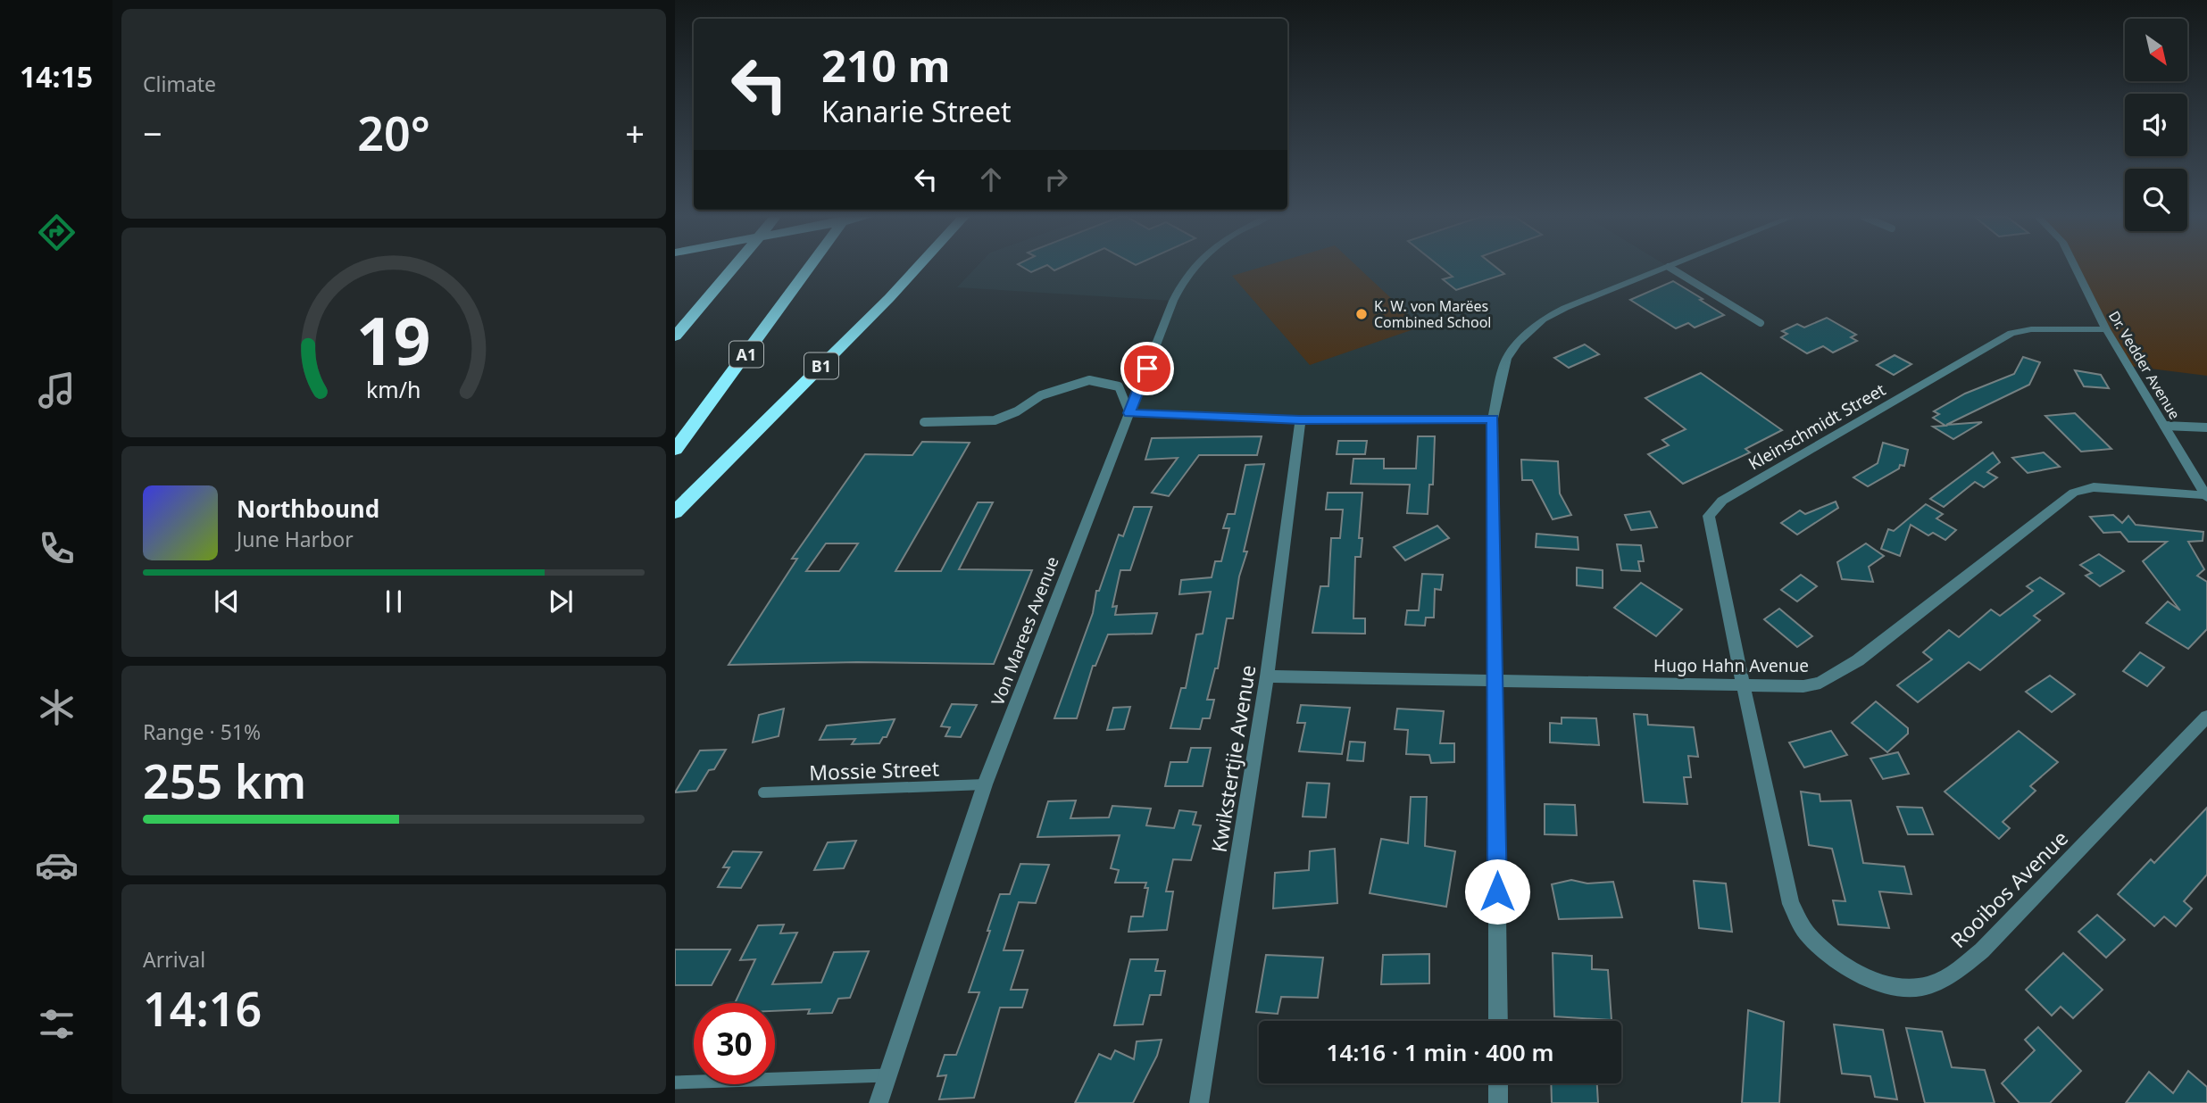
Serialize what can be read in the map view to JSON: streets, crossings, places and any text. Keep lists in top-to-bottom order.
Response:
{
  "streets": {
    "highway": ["A1", "B1"],
    "street": [
      "Dr. Vedder Avenue",
      "Kleinschmidt Street",
      "Von Marees Avenue",
      "Hugo Hahn Avenue",
      "Kwikstertjie Avenue",
      "Rooibos Avenue"
    ],
    "lane": ["Mossie Street"]
  },
  "crossings": [
    ["Dr. Vedder Avenue", "Kleinschmidt Street"],
    ["Dr. Vedder Avenue", "Hugo Hahn Avenue"],
    ["Kleinschmidt Street", "Hugo Hahn Avenue"],
    ["Kleinschmidt Street", "Rooibos Avenue"],
    ["Von Marees Avenue", "Mossie Street"],
    ["Hugo Hahn Avenue", "Kwikstertjie Avenue"],
    ["Hugo Hahn Avenue", "Rooibos Avenue"]
  ],
  "places": ["K. W. von Marëes Combined School"],
  "north": "bottom right",
  "page": {
    "tabs": "14:15",
    "tile": [
      "Climate",
      ["Range · 51%", "255 km"],
      ["Arrival", "14:16"]
    ],
    "turn": ["210 m", "Kanarie Street"],
    "heat": ["−", "20°", "+"],
    "song": ["Northbound", "June Harbor"],
    "limit": "30",
    "trip": "14:16 · 1 min · 400 m",
    "gauge": ["19", "km/h"]
  }
}
